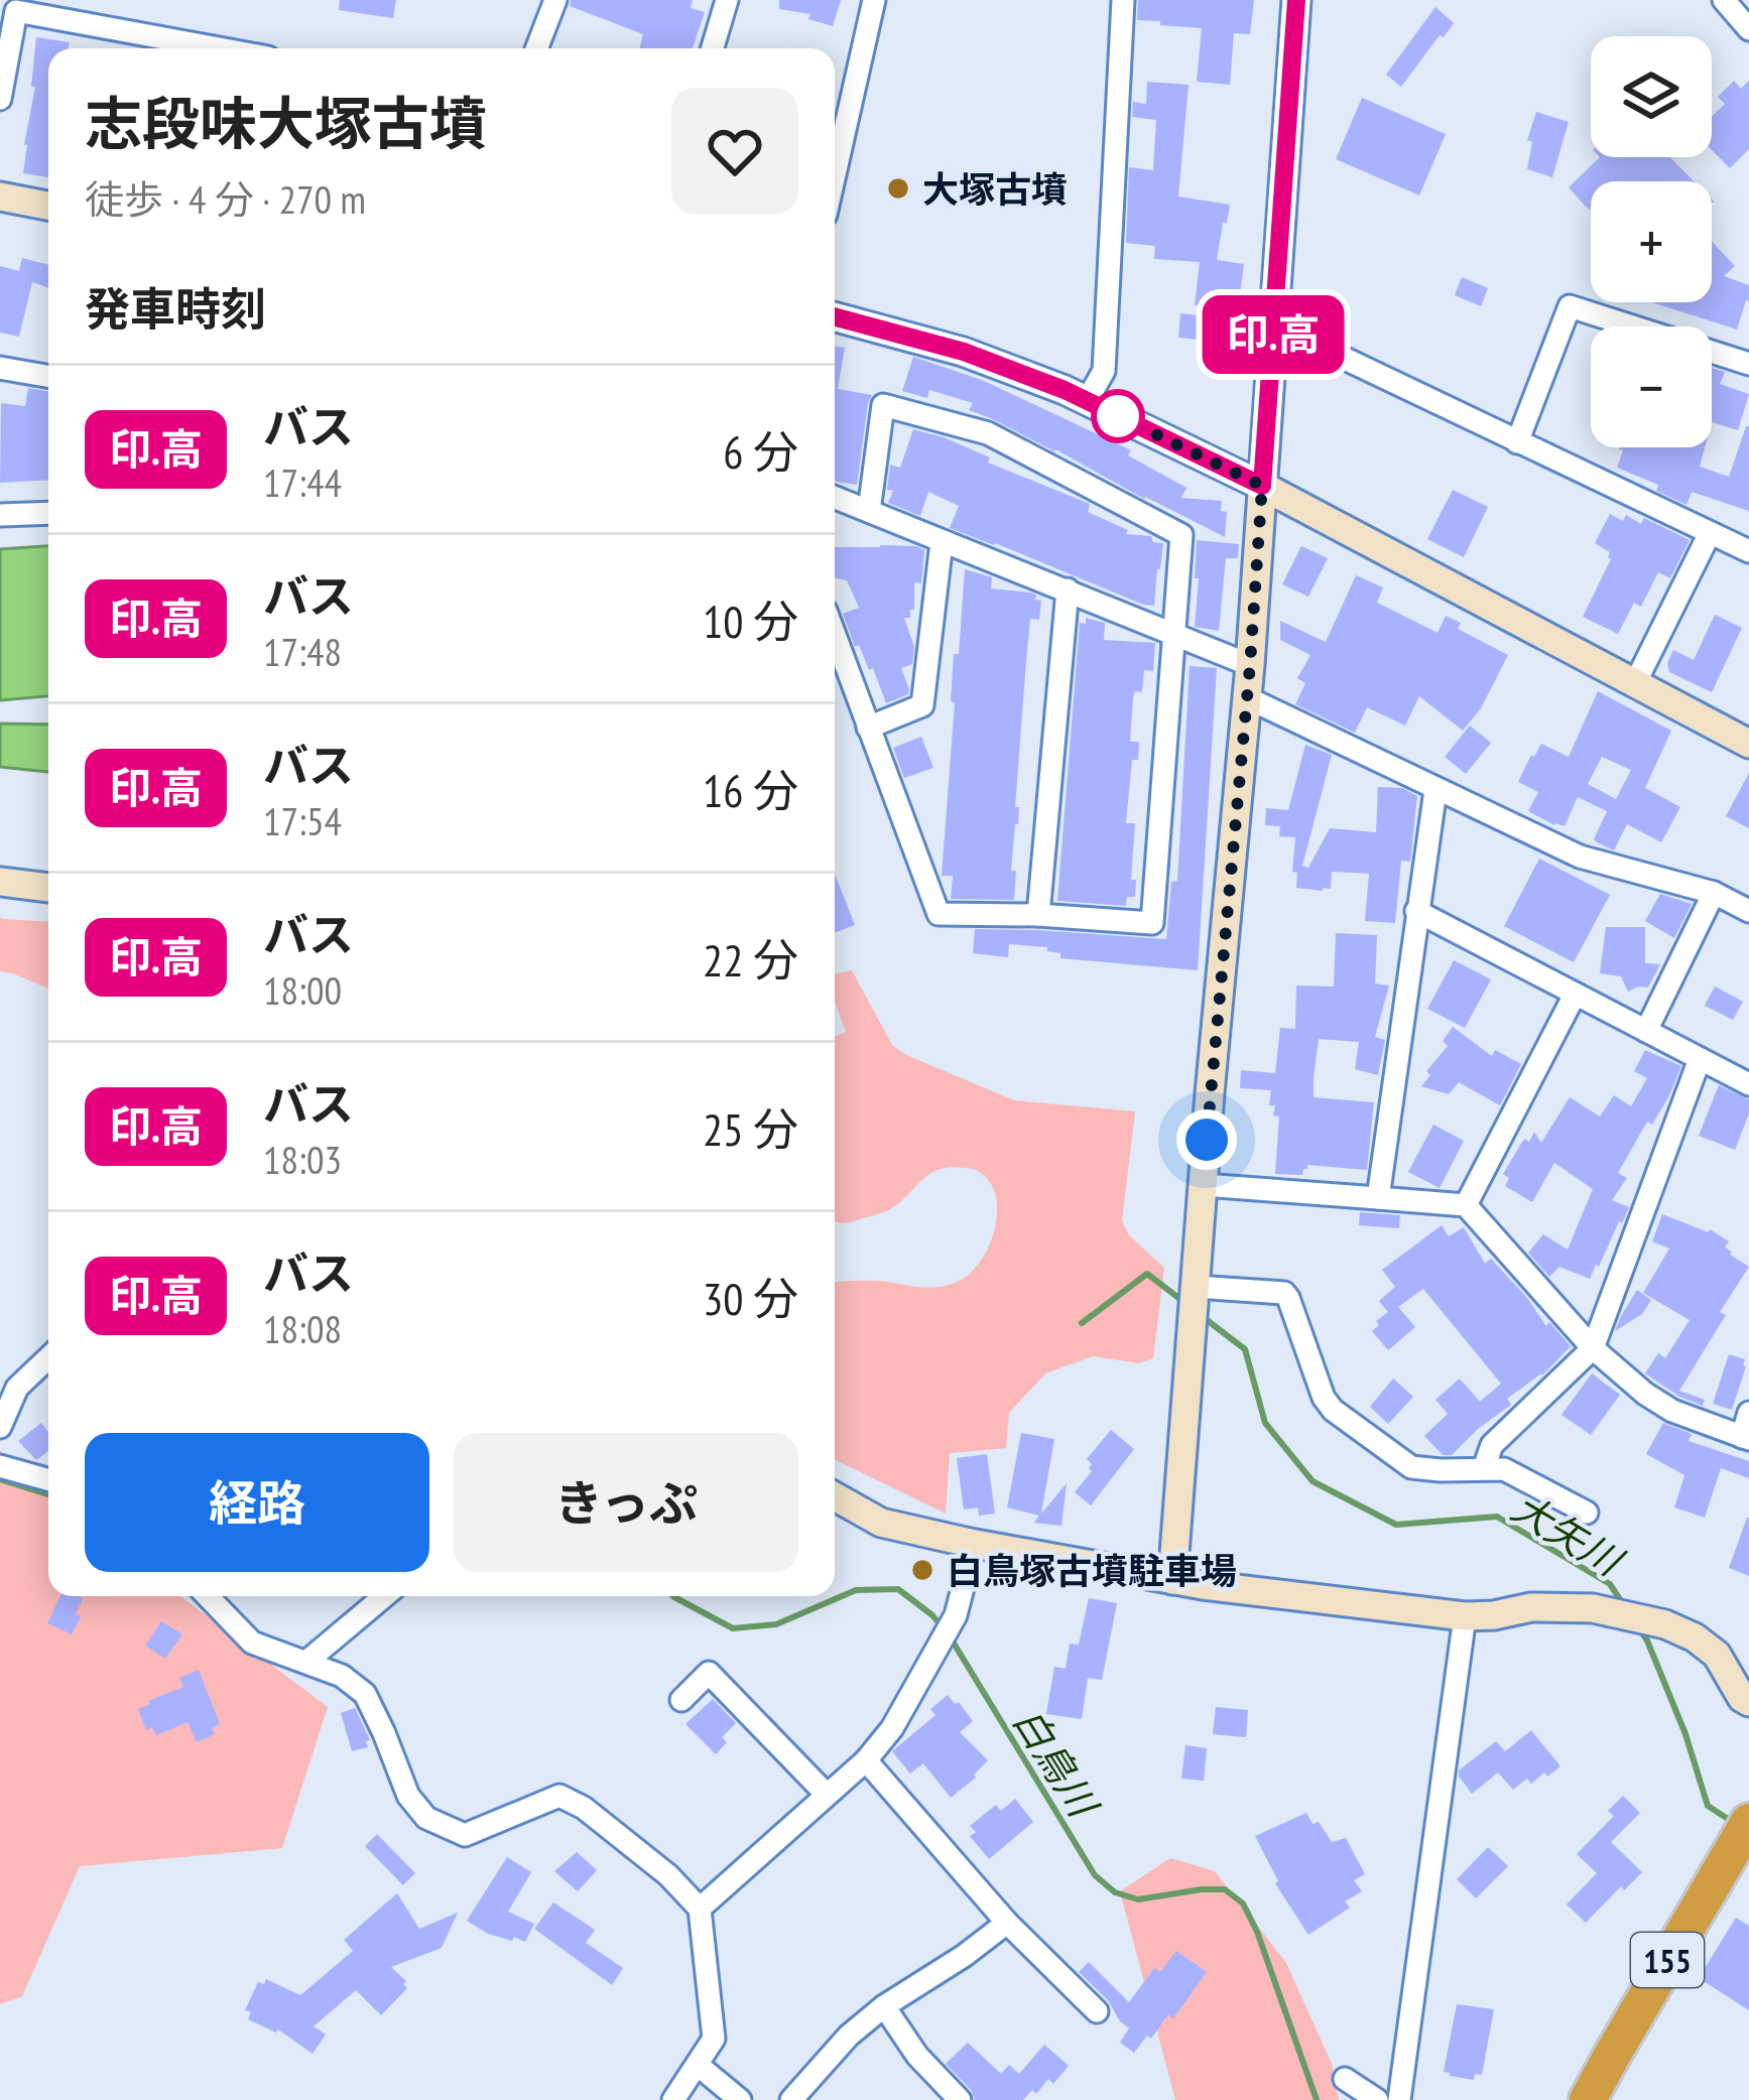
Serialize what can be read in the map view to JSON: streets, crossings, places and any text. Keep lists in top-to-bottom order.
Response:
{
  "streets": {
    "highway": ["155"]
  },
  "water": ["大矢川", "白鳥川"],
  "places": ["大塚古墳", "白鳥塚古墳駐車場"],
  "lines": ["bus line 印.高"],
  "page": {
    "on_map": "印.高",
    "map_buttons": ["+", "−"],
    "heading": [
      ["志段味大塚古墳", "徒歩 · 4 分 · 270 m"],
      "発車時刻"
    ],
    "list": [
      {
        "mark": "印.高",
        "name": "バス",
        "note": "17:44",
        "value": "6 分"
      },
      {
        "mark": "印.高",
        "name": "バス",
        "note": "17:48",
        "value": "10 分"
      },
      {
        "mark": "印.高",
        "name": "バス",
        "note": "17:54",
        "value": "16 分"
      },
      {
        "mark": "印.高",
        "name": "バス",
        "note": "18:00",
        "value": "22 分"
      },
      {
        "mark": "印.高",
        "name": "バス",
        "note": "18:03",
        "value": "25 分"
      },
      {
        "mark": "印.高",
        "name": "バス",
        "note": "18:08",
        "value": "30 分"
      }
    ],
    "buttons": ["経路", "きっぷ"]
  }
}
